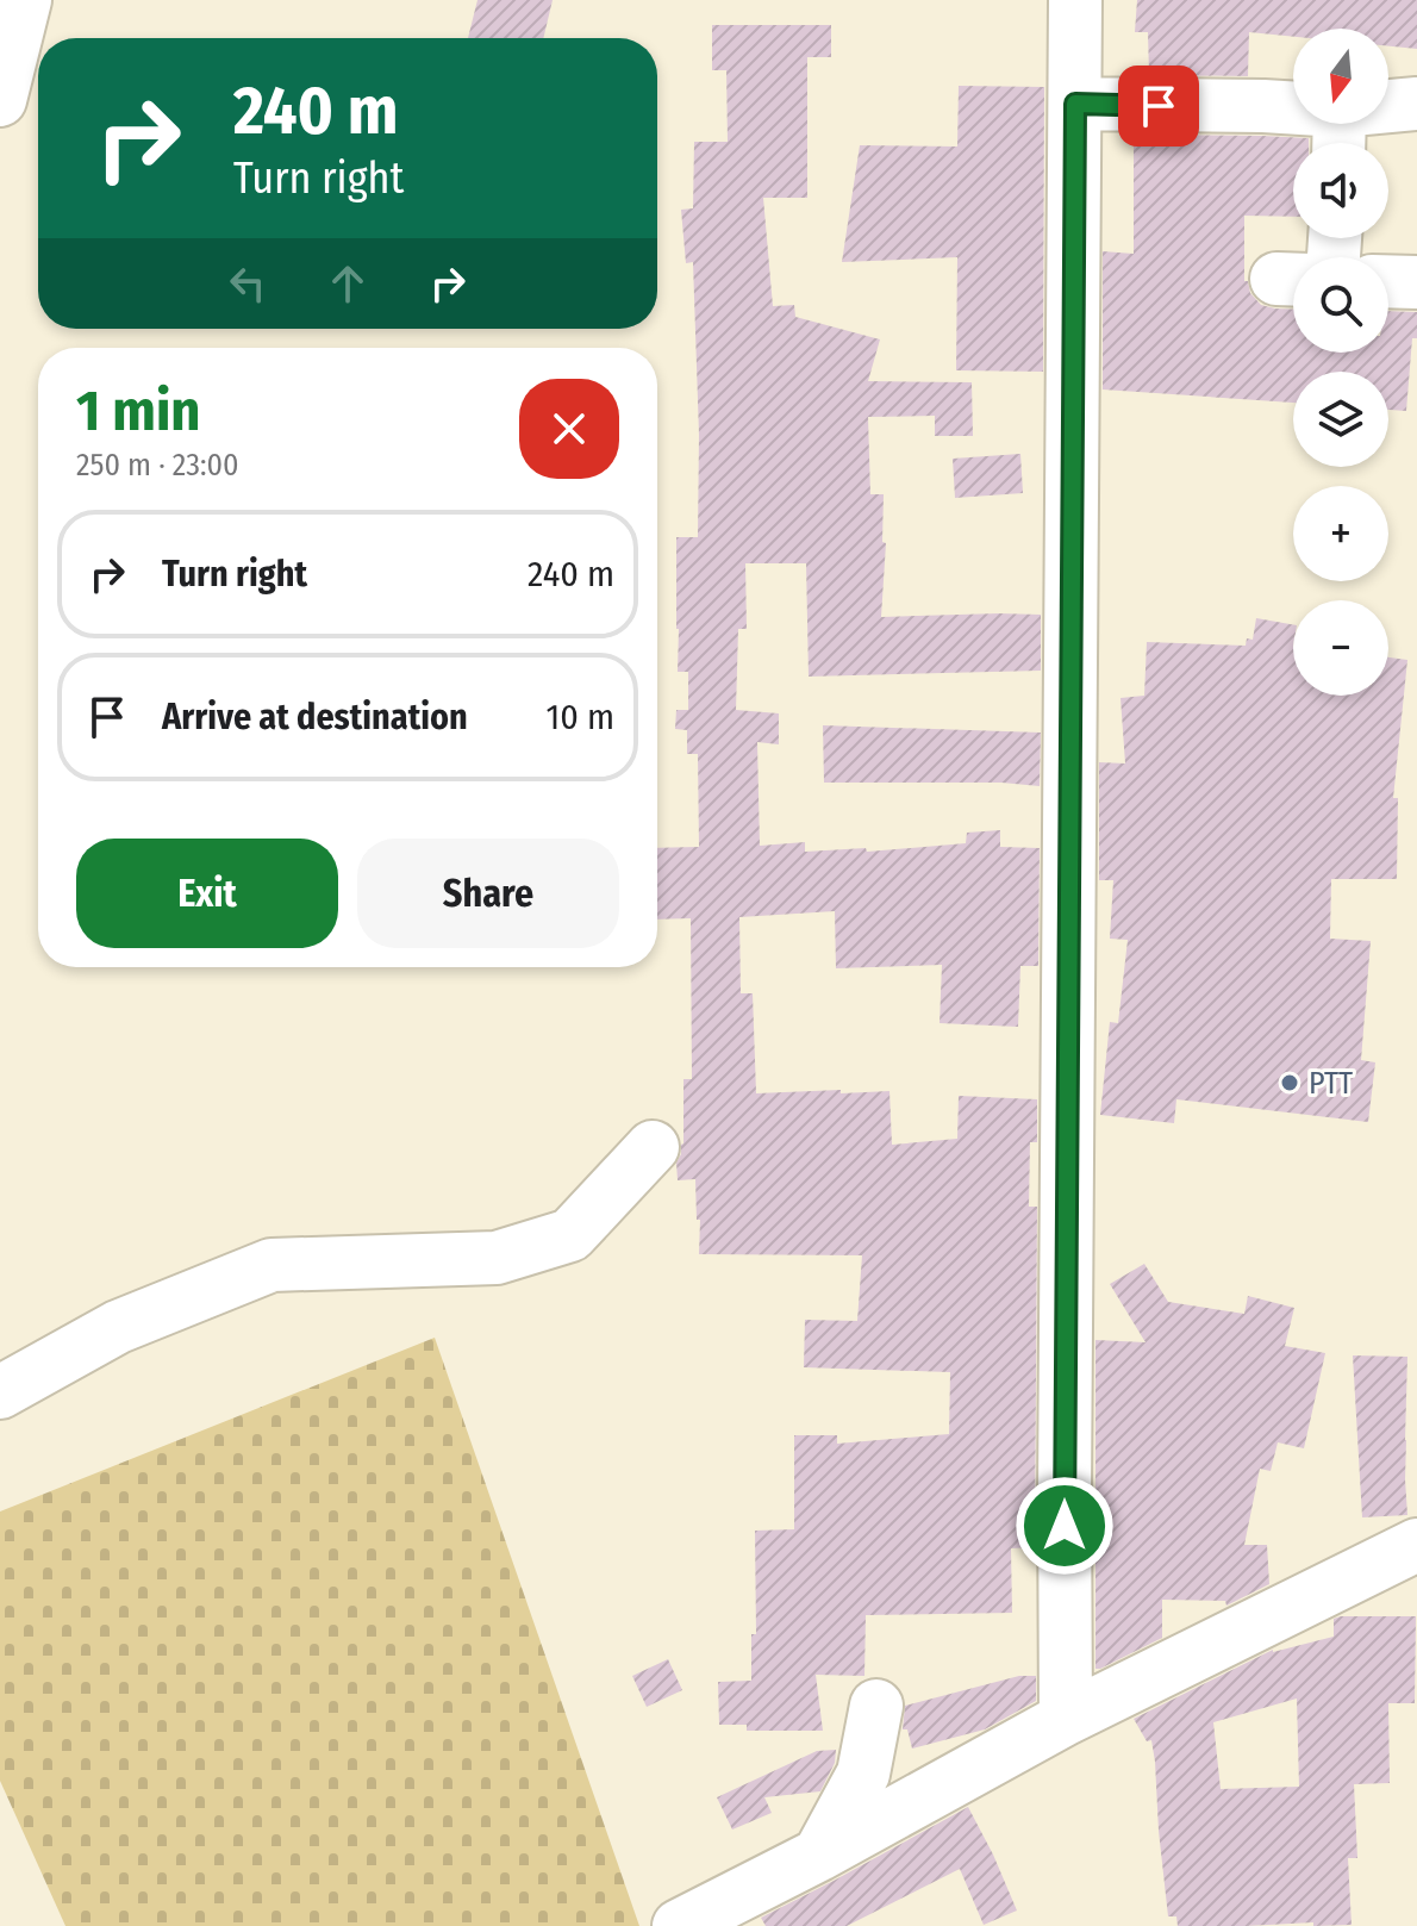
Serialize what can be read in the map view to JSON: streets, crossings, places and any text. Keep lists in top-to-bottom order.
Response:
{
  "places": ["PTT"],
  "north": "bottom",
  "page": {
    "map_buttons": ["+", "−"],
    "turn": ["240 m", "Turn right"],
    "heading": ["1 min", "250 m · 23:00"],
    "list": [
      {
        "name": "Turn right",
        "value": "240 m"
      },
      {
        "name": "Arrive at destination",
        "value": "10 m"
      }
    ],
    "buttons": ["Exit", "Share"]
  }
}
